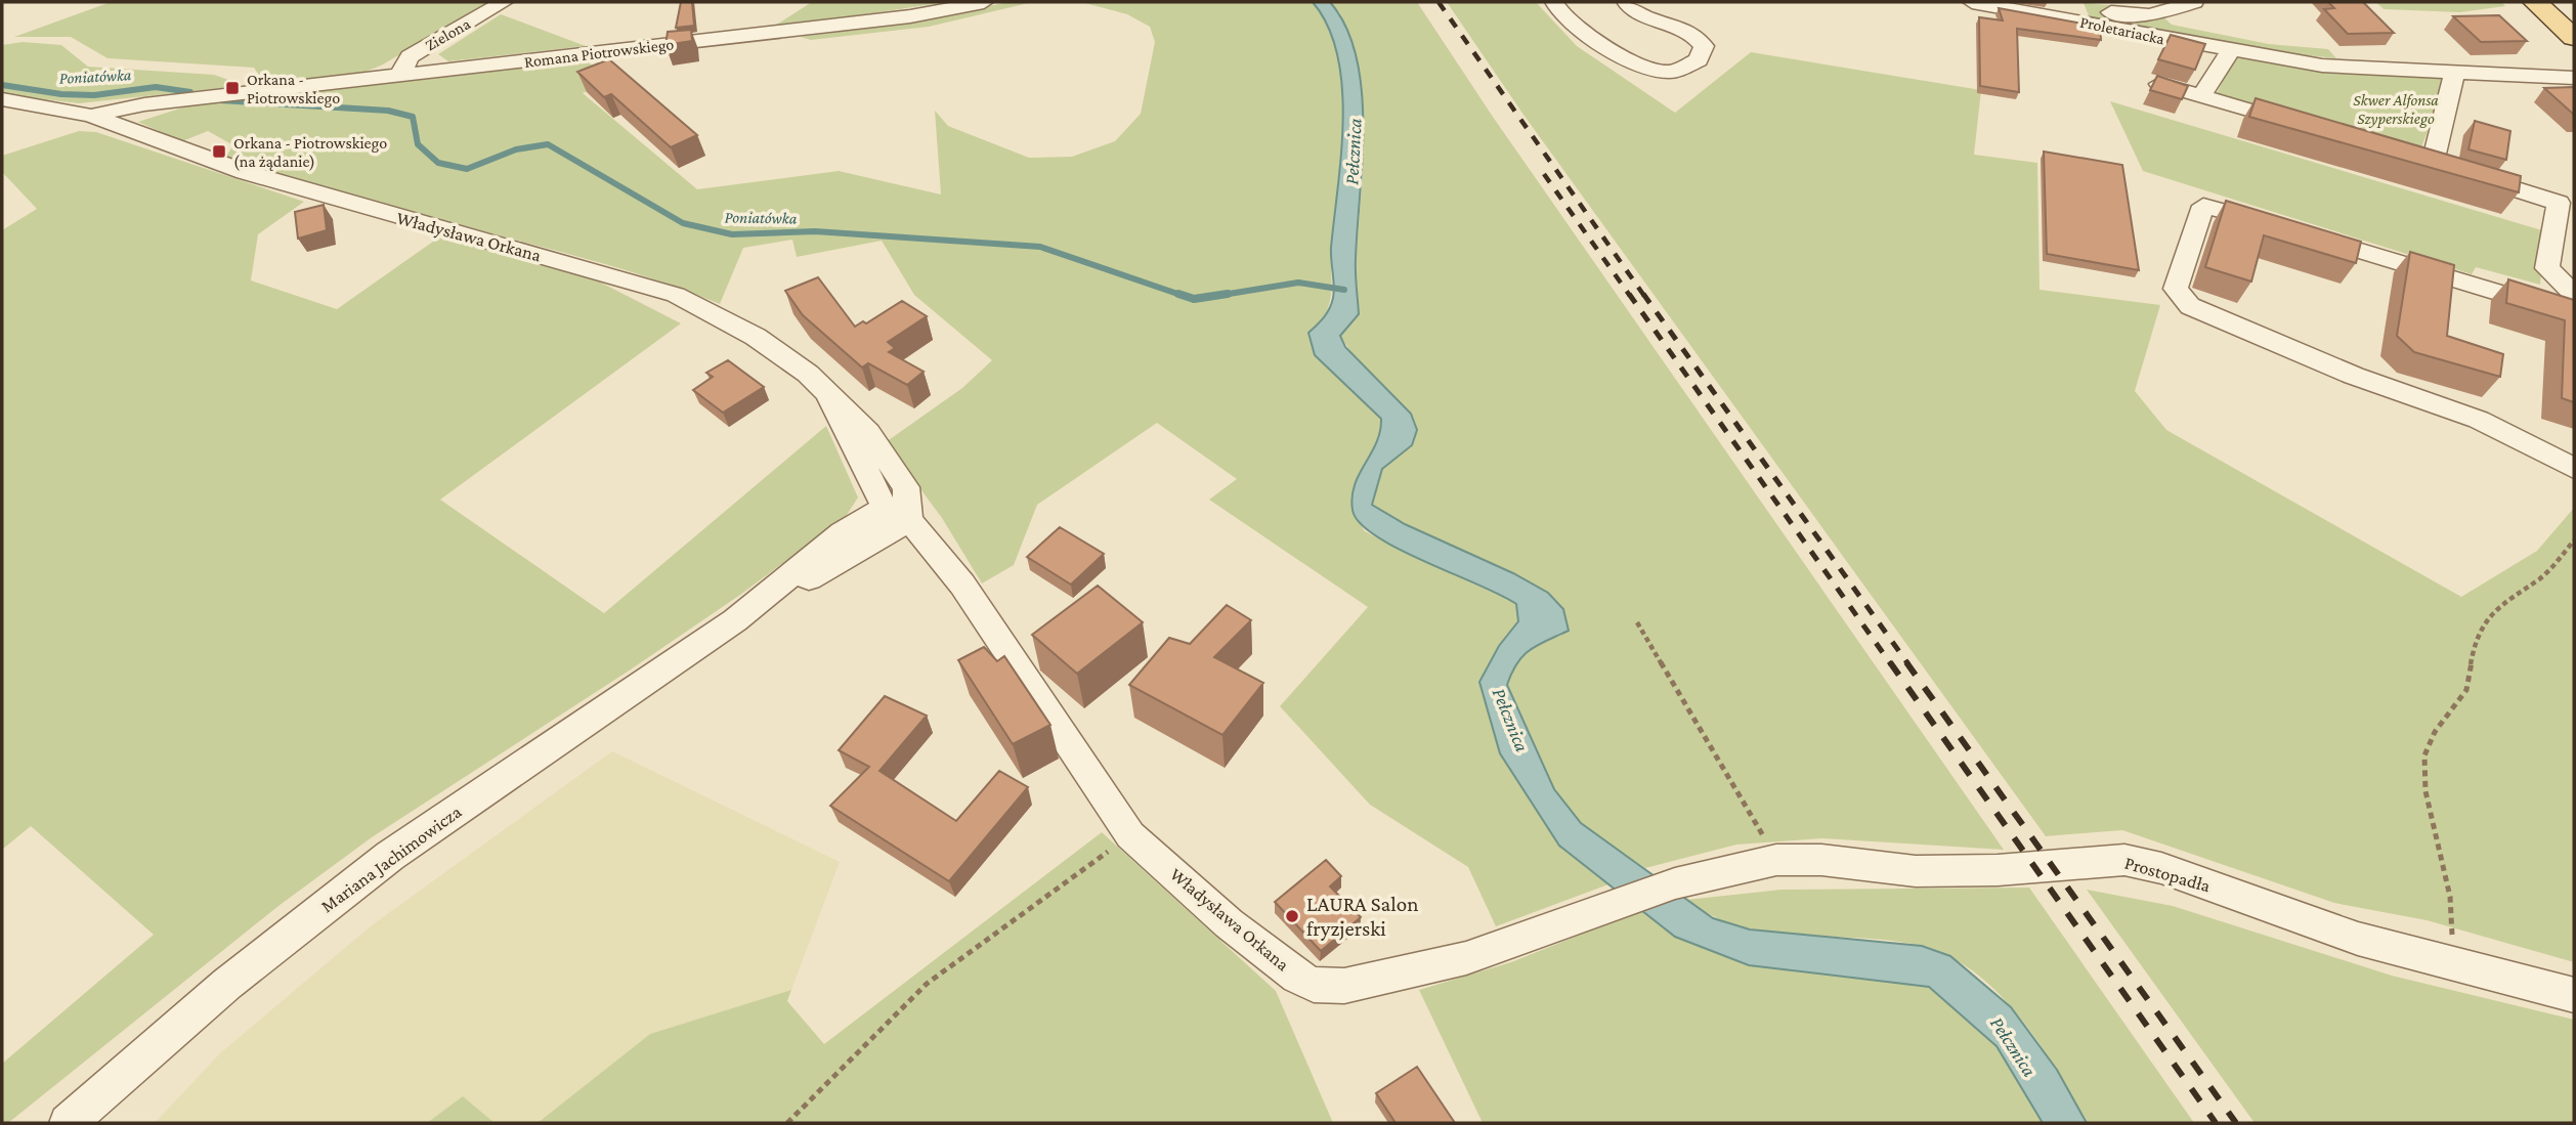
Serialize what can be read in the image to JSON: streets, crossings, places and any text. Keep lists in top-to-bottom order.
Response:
{
  "streets": {
    "street": [
      "Proletariacka",
      "Zielona",
      "Romana Piotrowskiego",
      "Władysława Orkana",
      "Mariana Jachimowicza",
      "Prostopadła"
    ]
  },
  "crossings": [
    ["Zielona", "Romana Piotrowskiego"],
    ["Romana Piotrowskiego", "Władysława Orkana"],
    ["Władysława Orkana", "Mariana Jachimowicza"],
    ["Władysława Orkana", "Prostopadła"]
  ],
  "water": ["Poniatówka", "Pełcznica"],
  "parks": ["Skwer Alfonsa Szyperskiego"],
  "places": {
    "transit": ["Orkana - Piotrowskiego", "Orkana - Piotrowskiego (na żądanie)"],
    "other": ["LAURA Salon fryzjerski"]
  }
}
